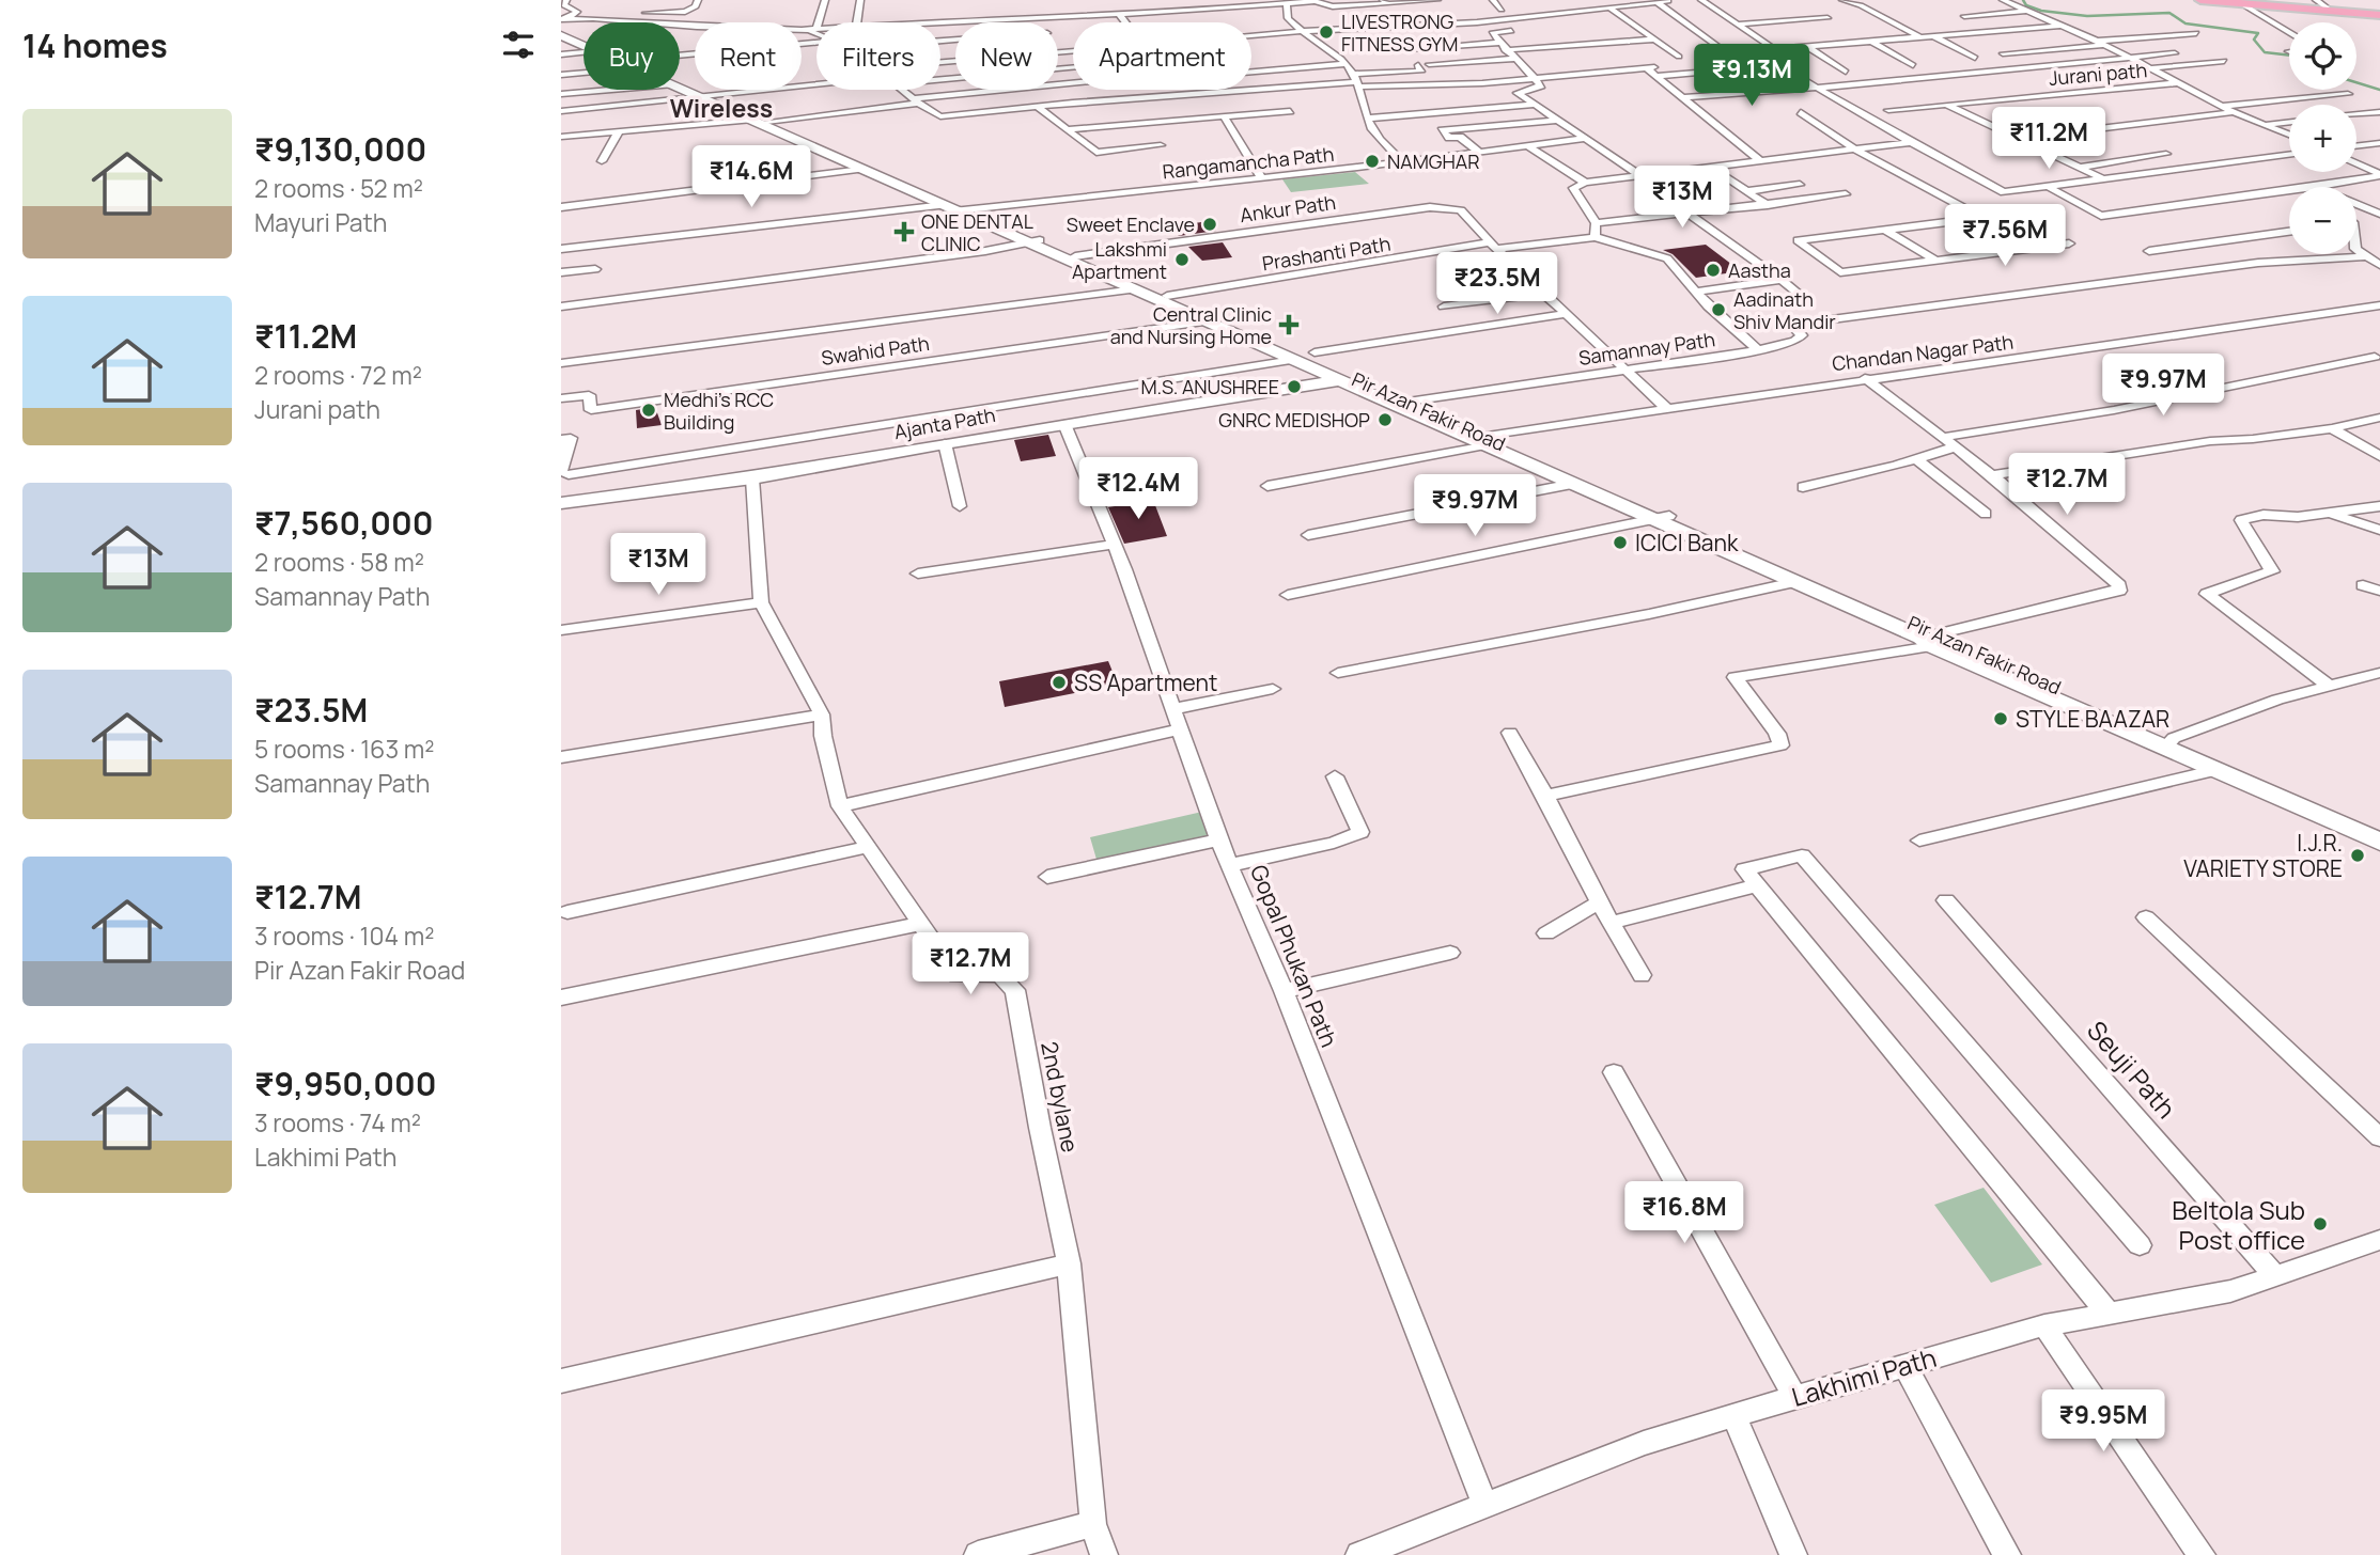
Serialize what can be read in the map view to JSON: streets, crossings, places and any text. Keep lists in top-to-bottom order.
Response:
{
  "streets": {
    "main road": ["Pir Azan Fakir Road", "Ajanta Path"],
    "street": [
      "Jurani path",
      "Rangamancha Path",
      "Ankur Path",
      "Prashanti Path",
      "Samannay Path",
      "Swahid Path",
      "Chandan Nagar Path",
      "Gopal Phukan Path",
      "Seuji Path",
      "2nd bylane",
      "Lakhimi Path"
    ]
  },
  "crossings": [
    ["Rangamancha Path", "Pir Azan Fakir Road"],
    ["Ankur Path", "Prashanti Path"],
    ["Ankur Path", "Samannay Path"],
    ["Ankur Path", "Chandan Nagar Path"],
    ["Ankur Path", "Pir Azan Fakir Road"],
    ["Prashanti Path", "Pir Azan Fakir Road"],
    ["Samannay Path", "Pir Azan Fakir Road"],
    ["Swahid Path", "Pir Azan Fakir Road"],
    ["Chandan Nagar Path", "Pir Azan Fakir Road"],
    ["Pir Azan Fakir Road", "Ajanta Path"],
    ["Ajanta Path", "Gopal Phukan Path"],
    ["Ajanta Path", "2nd bylane"],
    ["Gopal Phukan Path", "Lakhimi Path"],
    ["Seuji Path", "Lakhimi Path"]
  ],
  "districts": ["Wireless"],
  "places": {
    "other": [
      "LIVESTRONG FITNESS GYM",
      "NAMGHAR",
      "Sweet Enclave",
      "Lakshmi Apartment",
      "Aastha",
      "Aadinath Shiv Mandir",
      "M.S. ANUSHREE",
      "Medhi's RCC Building",
      "GNRC MEDISHOP",
      "ICICI Bank",
      "SS Apartment",
      "STYLE BAAZAR",
      "I.J.R. VARIETY STORE",
      "Beltola Sub Post office"
    ],
    "health": ["ONE DENTAL CLINIC", "Central Clinic and Nursing Home"]
  },
  "page": {
    "heading": "14 homes",
    "map_buttons": ["+", "−"],
    "chip": [
      "Buy",
      "Rent",
      "Filters",
      "New",
      "Apartment"
    ],
    "price": [
      "₹9.13M",
      "₹11.2M",
      "₹14.6M",
      "₹13M",
      "₹7.56M",
      "₹23.5M",
      "₹9.97M",
      "₹12.7M",
      "₹12.4M",
      "₹9.97M",
      "₹13M",
      "₹12.7M",
      "₹16.8M",
      "₹9.95M"
    ],
    "list": [
      {
        "name": "₹9,130,000",
        "note": "2 rooms · 52 m² · Mayuri Path"
      },
      {
        "name": "₹11.2M",
        "note": "2 rooms · 72 m² · Jurani path"
      },
      {
        "name": "₹7,560,000",
        "note": "2 rooms · 58 m² · Samannay Path"
      },
      {
        "name": "₹23.5M",
        "note": "5 rooms · 163 m² · Samannay Path"
      },
      {
        "name": "₹12.7M",
        "note": "3 rooms · 104 m² · Pir Azan Fakir Road"
      },
      {
        "name": "₹9,950,000",
        "note": "3 rooms · 74 m² · Lakhimi Path"
      }
    ]
  }
}
